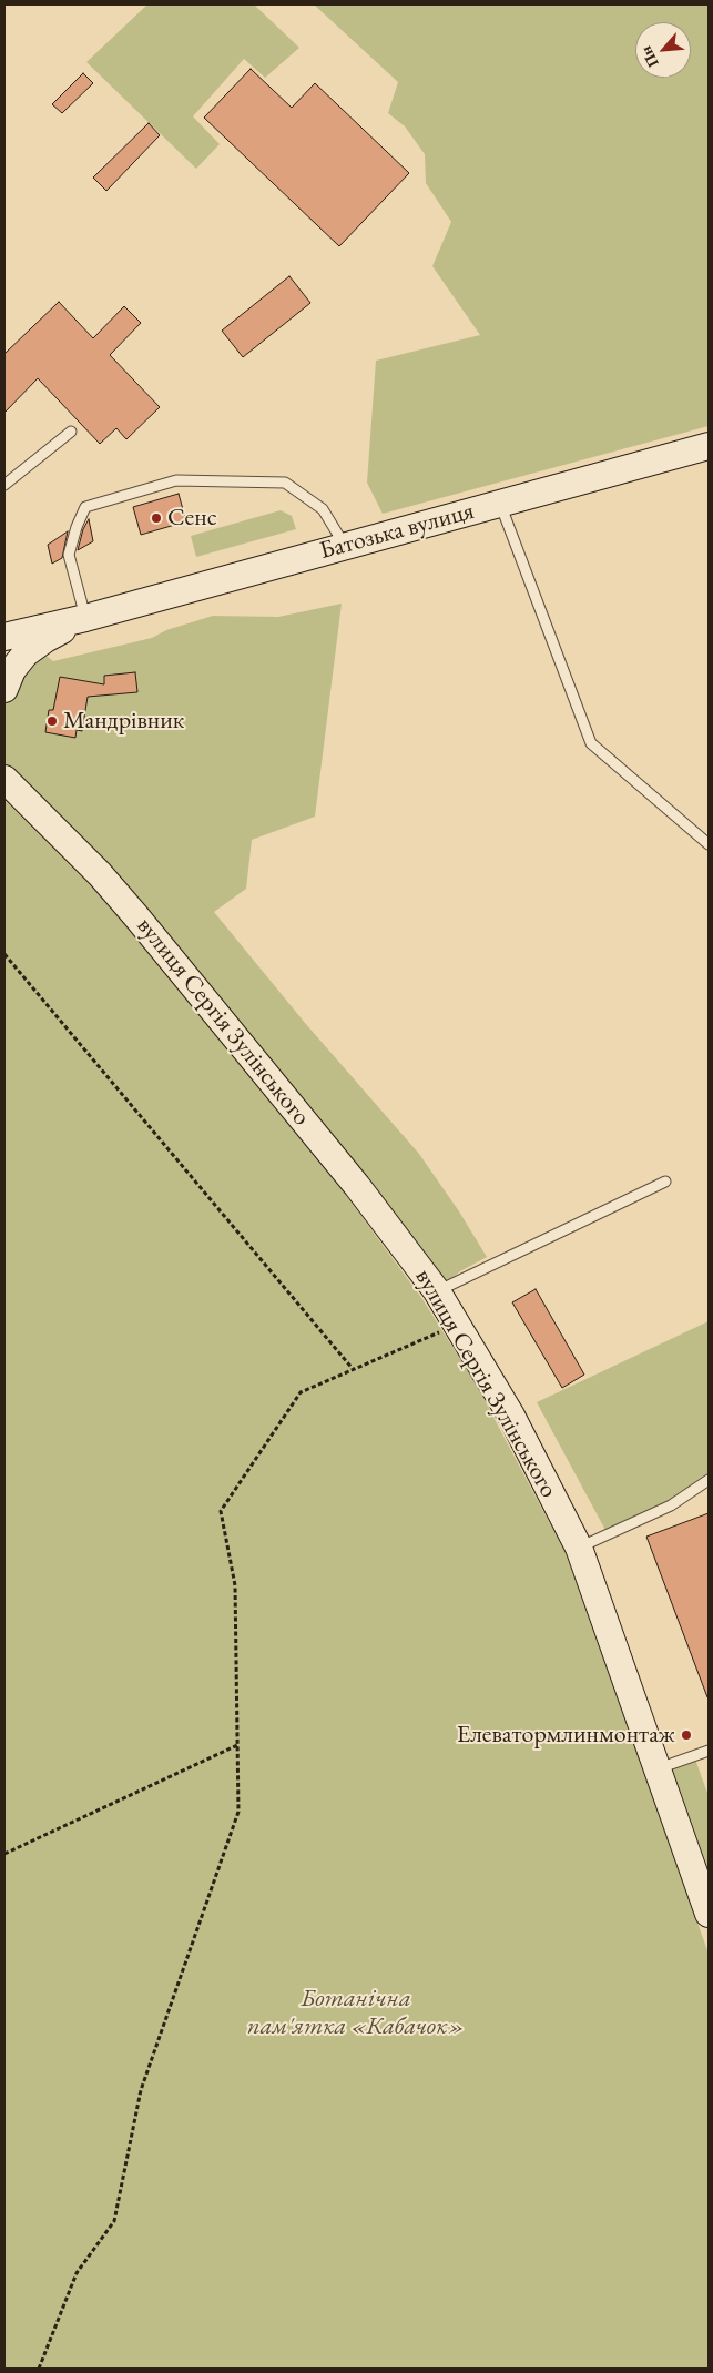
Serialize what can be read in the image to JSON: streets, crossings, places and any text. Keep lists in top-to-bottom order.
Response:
{
  "streets": {
    "street": ["Батозька вулиця", "вулиця Сергія Зулінського"]
  },
  "parks": ["Ботанічна пам'ятка «Кабачок»"],
  "places": ["Сенс", "Мандрівник", "Елеватормлинмонтаж"],
  "north": "bottom left"
}
